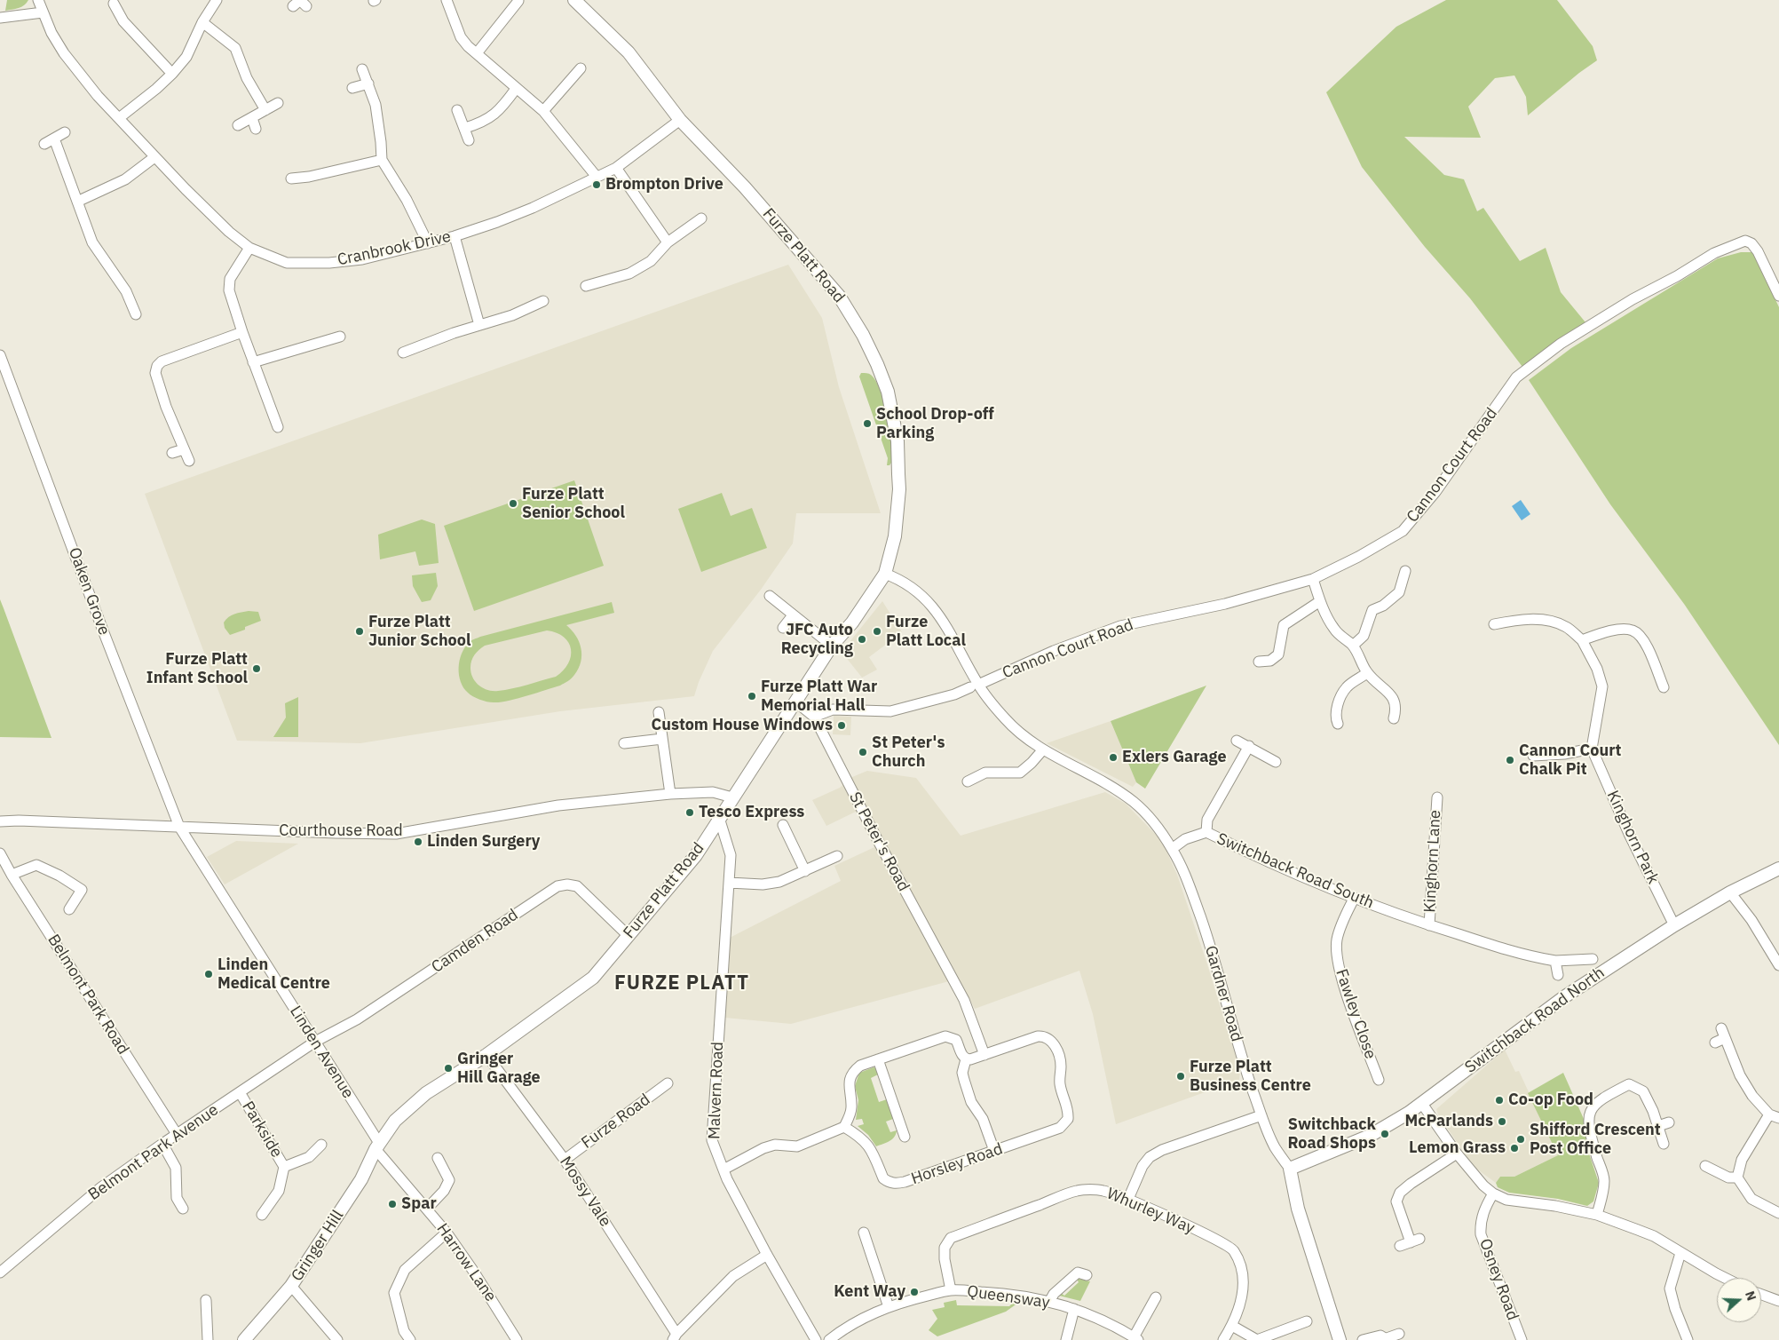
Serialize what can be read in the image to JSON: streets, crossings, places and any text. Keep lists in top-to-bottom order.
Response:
{
  "streets": {
    "main road": [
      "Furze Platt Road",
      "Gardner Road",
      "Switchback Road North",
      "Gringer Hill"
    ],
    "street": [
      "Cranbrook Drive",
      "Cannon Court Road",
      "Oaken Grove",
      "Courthouse Road",
      "Kinghorn Park",
      "St Peter's Road",
      "Kinghorn Lane",
      "Switchback Road South",
      "Camden Road",
      "Belmont Park Road",
      "Fawley Close",
      "Linden Avenue",
      "Malvern Road",
      "Furze Road",
      "Parkside",
      "Belmont Park Avenue",
      "Horsley Road",
      "Mossy Vale",
      "Whurley Way",
      "Harrow Lane",
      "Osney Road",
      "Queensway"
    ]
  },
  "crossings": [
    ["Cranbrook Drive", "Furze Platt Road"],
    ["Furze Platt Road", "Courthouse Road"],
    ["Furze Platt Road", "St Peter's Road"],
    ["Furze Platt Road", "Camden Road"],
    ["Furze Platt Road", "Linden Avenue"],
    ["Furze Platt Road", "Malvern Road"],
    ["Furze Platt Road", "Mossy Vale"],
    ["Furze Platt Road", "Gringer Hill"],
    ["Furze Platt Road", "Harrow Lane"],
    ["Cannon Court Road", "St Peter's Road"],
    ["Oaken Grove", "Courthouse Road"],
    ["Oaken Grove", "Linden Avenue"],
    ["Courthouse Road", "Linden Avenue"],
    ["Kinghorn Park", "Switchback Road North"],
    ["St Peter's Road", "Horsley Road"],
    ["Kinghorn Lane", "Switchback Road South"],
    ["Switchback Road South", "Gardner Road"],
    ["Switchback Road South", "Fawley Close"],
    ["Camden Road", "Linden Avenue"],
    ["Camden Road", "Belmont Park Avenue"],
    ["Gardner Road", "Switchback Road North"],
    ["Belmont Park Road", "Belmont Park Avenue"],
    ["Linden Avenue", "Belmont Park Avenue"],
    ["Linden Avenue", "Gringer Hill"],
    ["Linden Avenue", "Harrow Lane"],
    ["Furze Road", "Mossy Vale"],
    ["Parkside", "Belmont Park Avenue"],
    ["Whurley Way", "Queensway"],
    ["Gringer Hill", "Harrow Lane"]
  ],
  "districts": ["FURZE PLATT"],
  "places": [
    "Brompton Drive",
    "School Drop-off Parking",
    "Furze Platt Senior School",
    "Furze Platt Junior School",
    "Furze Platt Local",
    "JFC Auto Recycling",
    "Furze Platt Infant School",
    "Furze Platt War Memorial Hall",
    "Custom House Windows",
    "St Peter's Church",
    "Exlers Garage",
    "Cannon Court Chalk Pit",
    "Tesco Express",
    "Linden Surgery",
    "Linden Medical Centre",
    "Gringer Hill Garage",
    "Furze Platt Business Centre",
    "Co-op Food",
    "McParlands",
    "Switchback Road Shops",
    "Shifford Crescent Post Office",
    "Lemon Grass",
    "Spar",
    "Kent Way"
  ],
  "north": "right"
}
